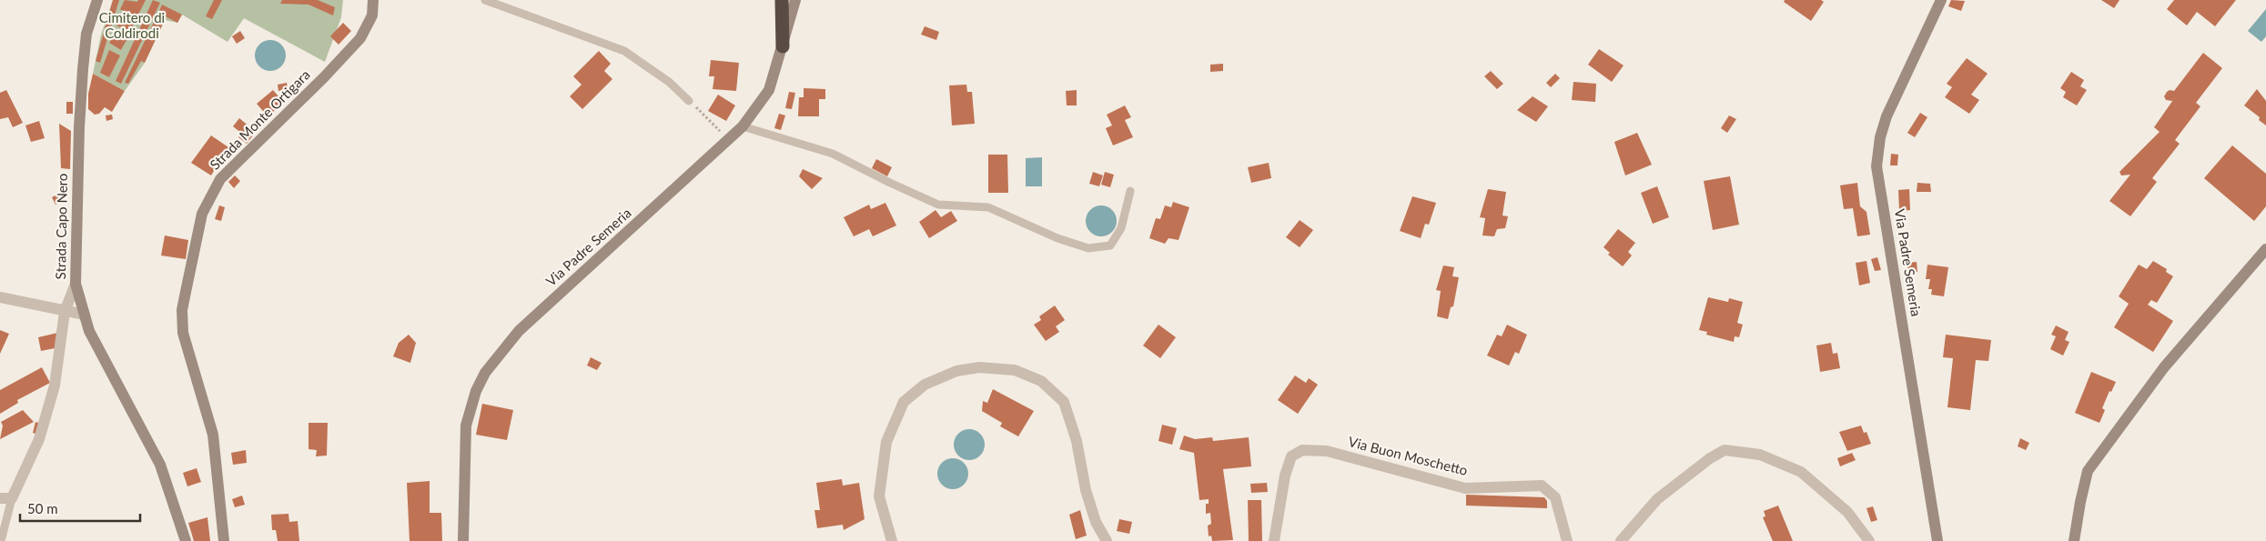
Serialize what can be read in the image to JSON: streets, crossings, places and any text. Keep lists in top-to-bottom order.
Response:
{
  "streets": {
    "main road": ["Strada Monte Ortigara", "Strada Capo Nero", "Via Padre Semeria"],
    "street": ["Via Buon Moschetto"]
  },
  "parks": ["Cimitero di Coldirodi"],
  "scale_bar": "50 m"
}
